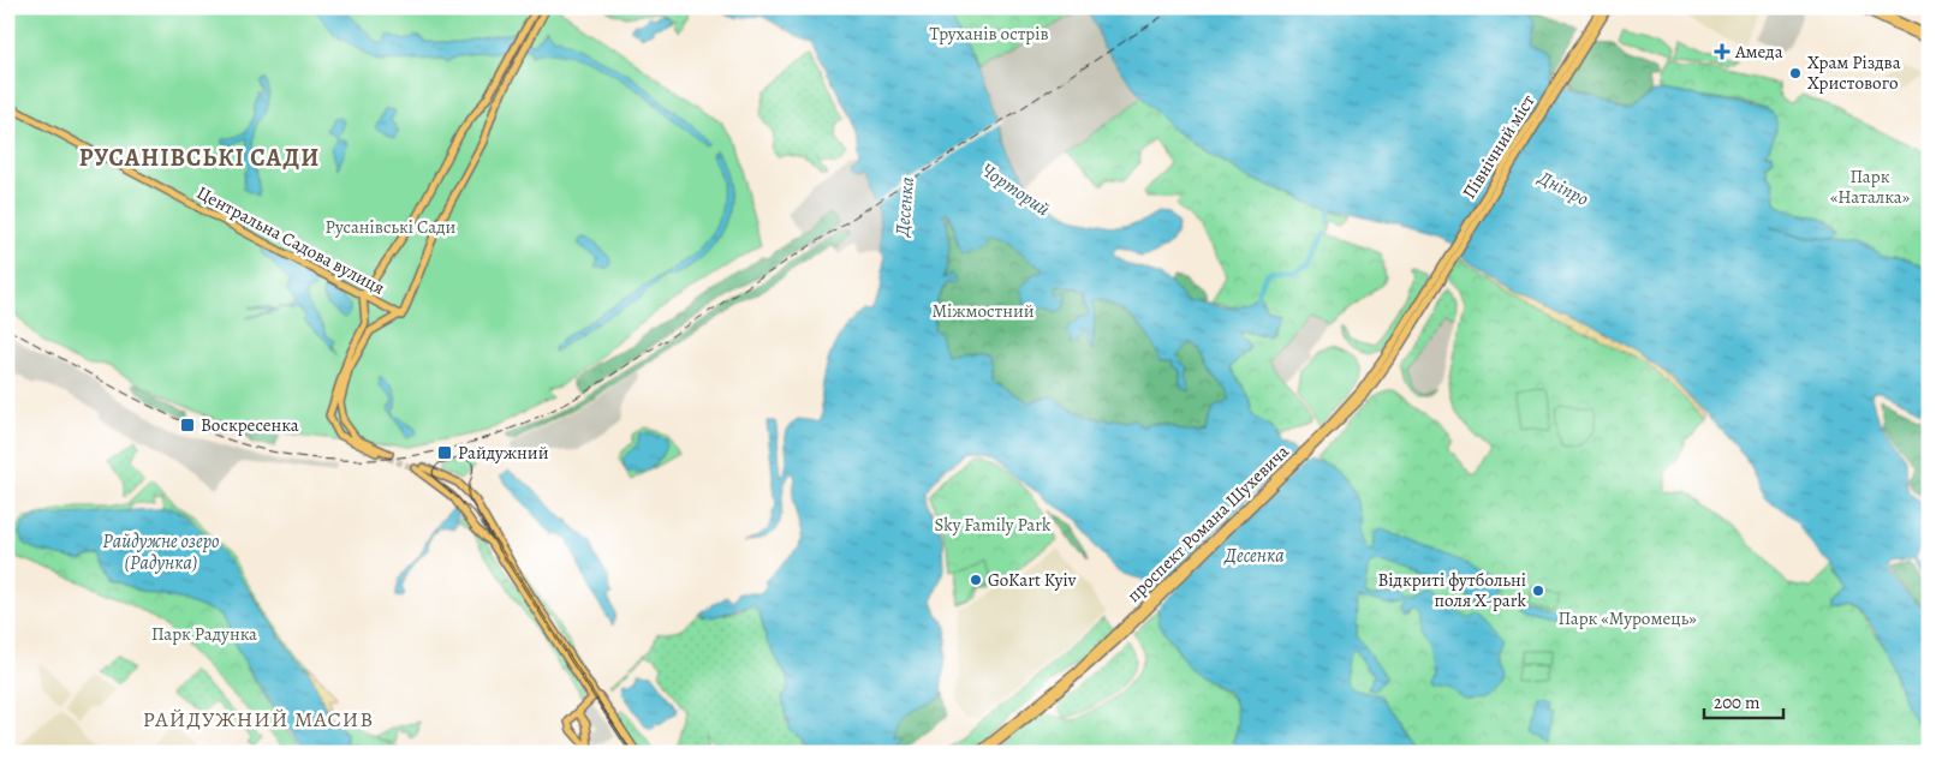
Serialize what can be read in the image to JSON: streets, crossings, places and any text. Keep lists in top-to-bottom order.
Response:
{
  "streets": {
    "main road": ["Північний міст", "Центральна Садова вулиця", "проспект Романа Шухевича"]
  },
  "crossings": [
    ["Північний міст", "проспект Романа Шухевича"]
  ],
  "districts": ["РУСАНІВСЬКІ САДИ", "РАЙДУЖНИЙ МАСИВ"],
  "water": [
    "Дніпро",
    "Чорторий",
    "Десенка",
    "Райдужне озеро (Радунка)"
  ],
  "parks": [
    "Труханів острів",
    "Парк «Наталка»",
    "Русанівські Сади",
    "Міжмостний",
    "Sky Family Park",
    "Парк «Муромець»",
    "Парк Радунка"
  ],
  "places": {
    "health": ["Амеда"],
    "other": ["Храм Різдва Христового", "GoKart Kyiv", "Відкриті футбольні поля X-park"],
    "transit": ["Воскресенка", "Райдужний"]
  },
  "scale_bar": "200 m"
}
